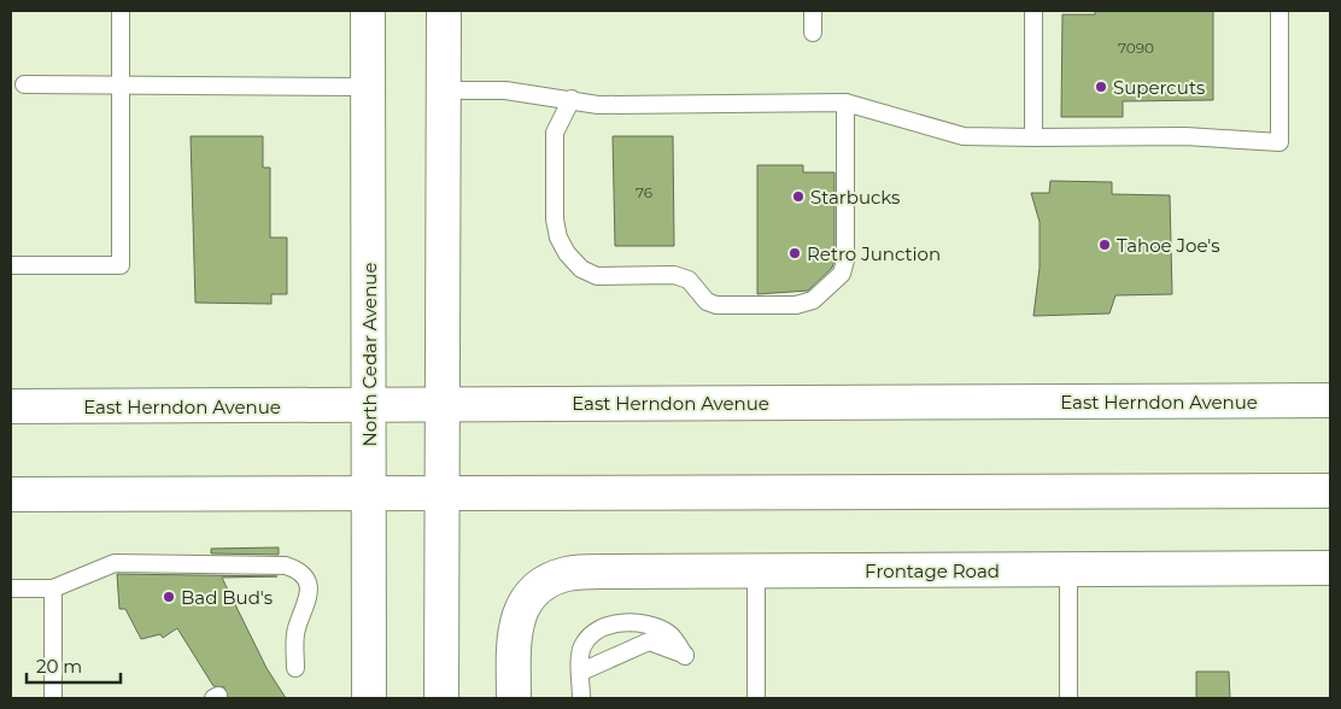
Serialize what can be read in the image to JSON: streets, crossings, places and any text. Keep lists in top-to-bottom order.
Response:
{
  "streets": {
    "main road": ["North Cedar Avenue", "East Herndon Avenue", "Frontage Road"]
  },
  "crossings": [
    ["North Cedar Avenue", "East Herndon Avenue"]
  ],
  "places": [
    "Supercuts",
    "Starbucks",
    "Tahoe Joe's",
    "Retro Junction",
    "Bad Bud's"
  ],
  "house_numbers": ["7090", "76"],
  "scale_bar": "20 m"
}
